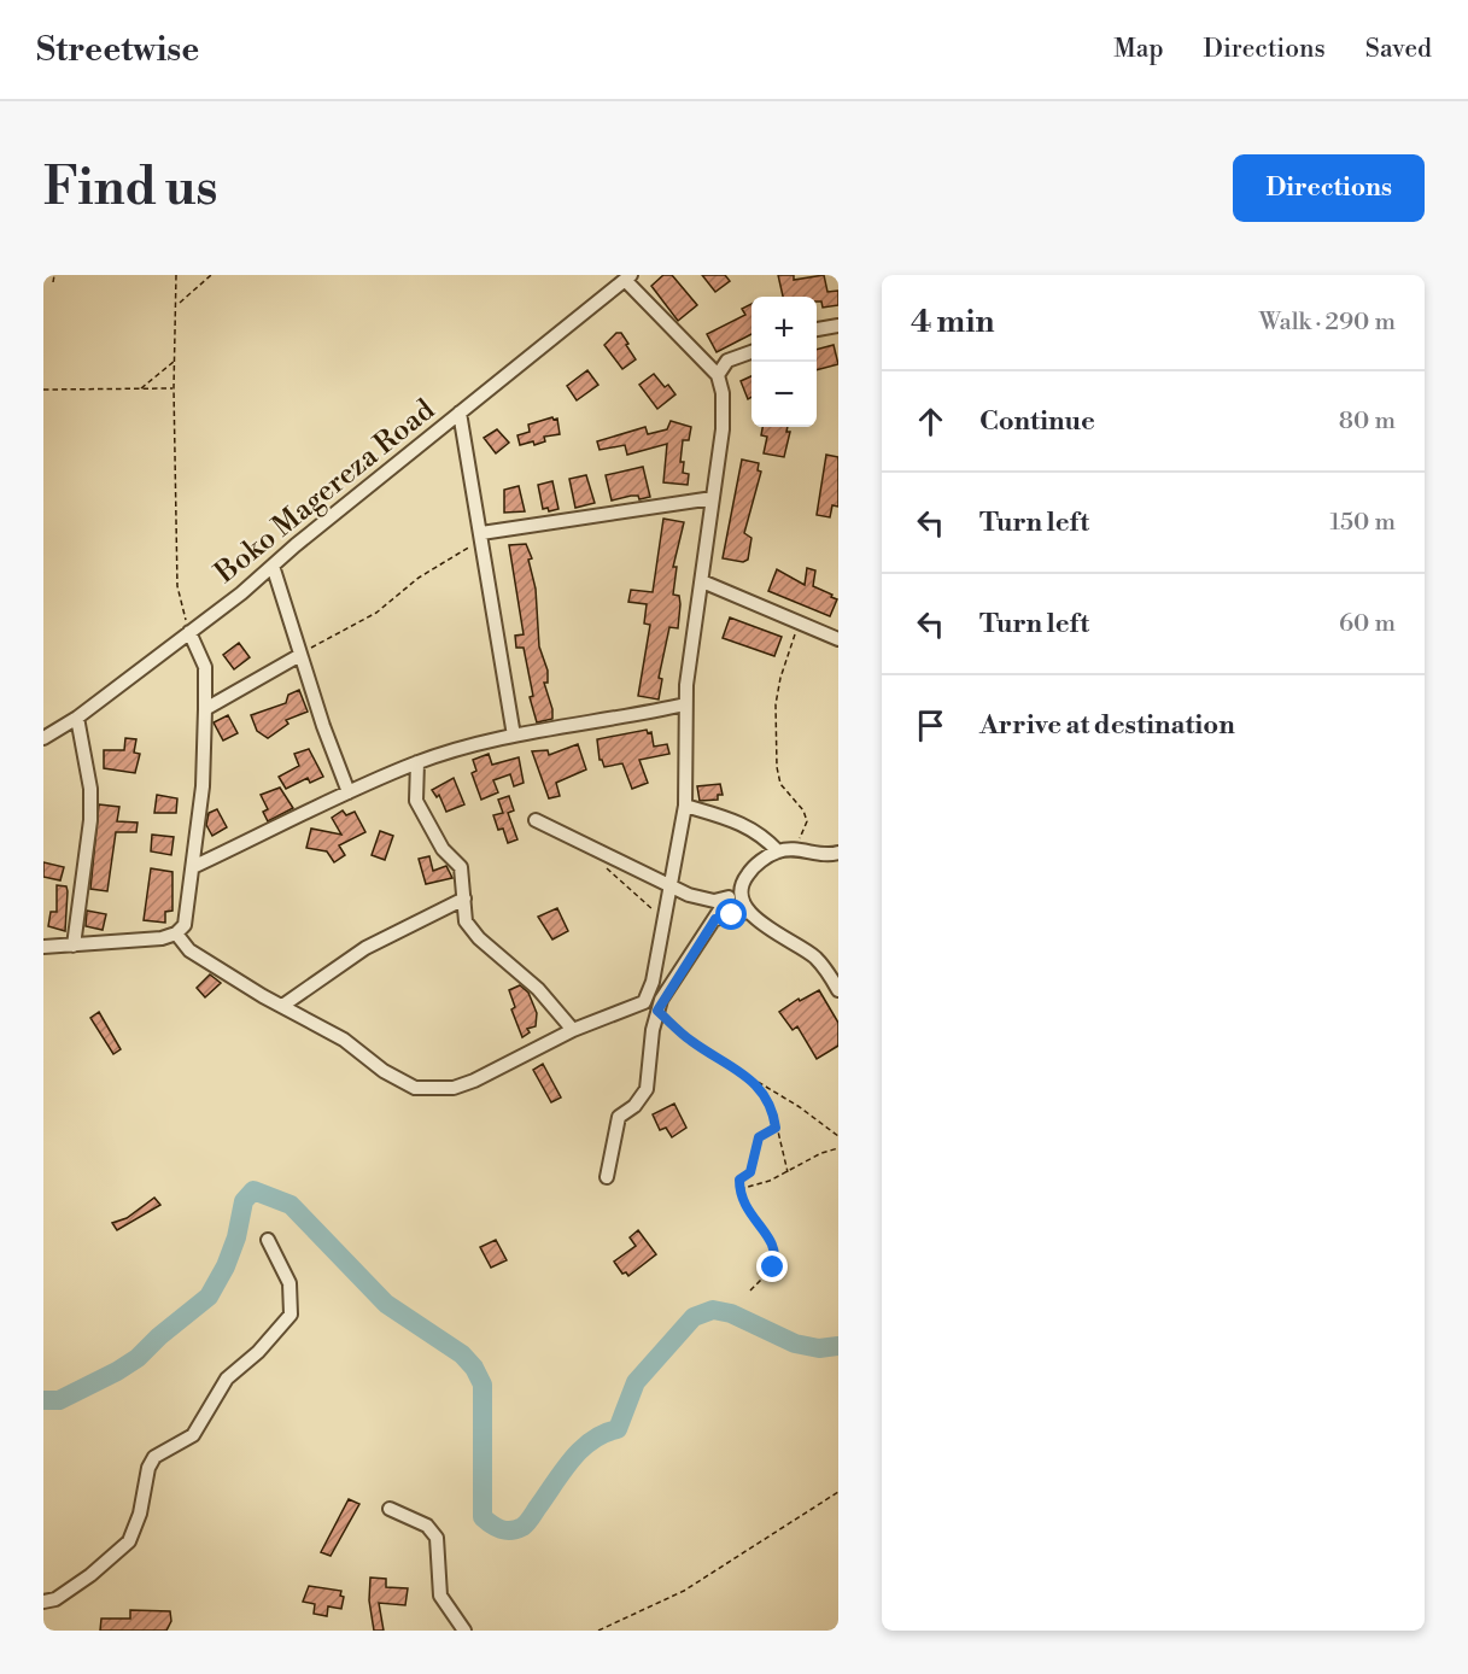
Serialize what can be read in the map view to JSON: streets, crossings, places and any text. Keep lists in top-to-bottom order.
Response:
{
  "streets": {
    "street": ["Boko Magereza Road"]
  },
  "page": {
    "header": "Streetwise",
    "nav": ["Map", "Directions", "Saved"],
    "buttons": "Directions",
    "title": "Find us",
    "heading": ["4 min", "Walk · 290 m"],
    "map_buttons": ["+", "−"],
    "list": [
      ["Continue", "80 m"],
      ["Turn left", "150 m"],
      ["Turn left", "60 m"],
      "Arrive at destination"
    ]
  }
}
